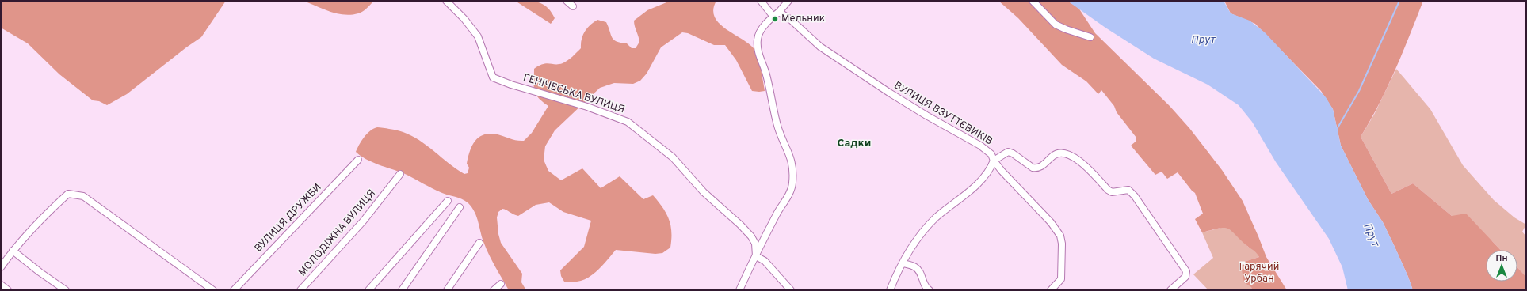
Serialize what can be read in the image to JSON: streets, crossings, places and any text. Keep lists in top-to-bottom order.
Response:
{
  "streets": {
    "street": [
      "ГЕНІЧЕСЬКА ВУЛИЦЯ",
      "ВУЛИЦЯ ВЗУТТЄВИКІВ",
      "ВУЛИЦЯ ДРУЖБИ",
      "МОЛОДІЖНА ВУЛИЦЯ"
    ]
  },
  "districts": ["Садки"],
  "water": ["Прут"],
  "parks": ["Гарячий Урбан"],
  "places": ["Мельник"],
  "north": "top"
}
